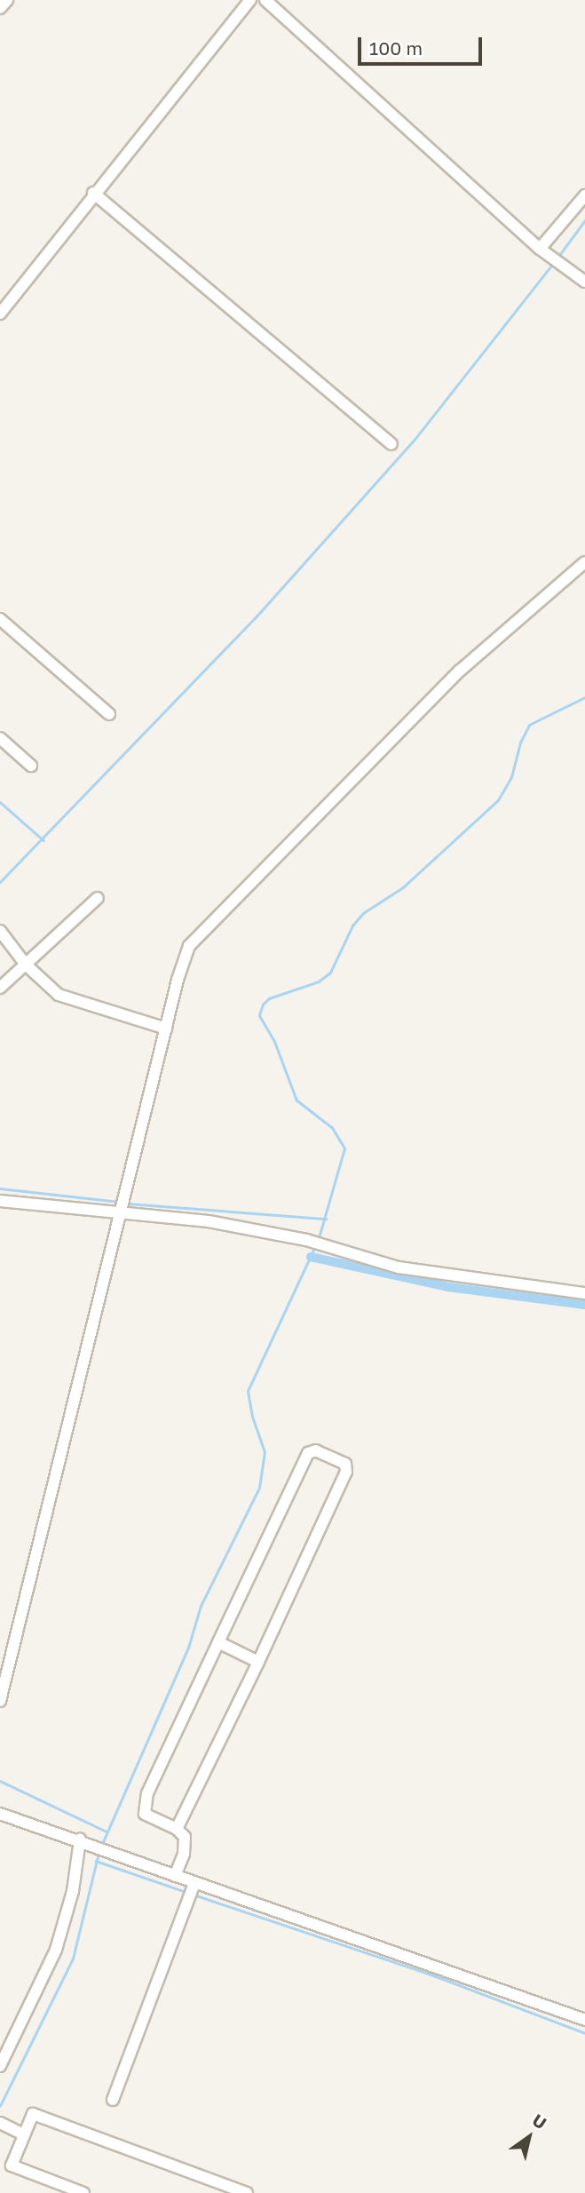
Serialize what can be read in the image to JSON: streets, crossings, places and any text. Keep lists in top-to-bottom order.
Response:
{
  "scale_bar": "100 m",
  "north": "top right"
}
